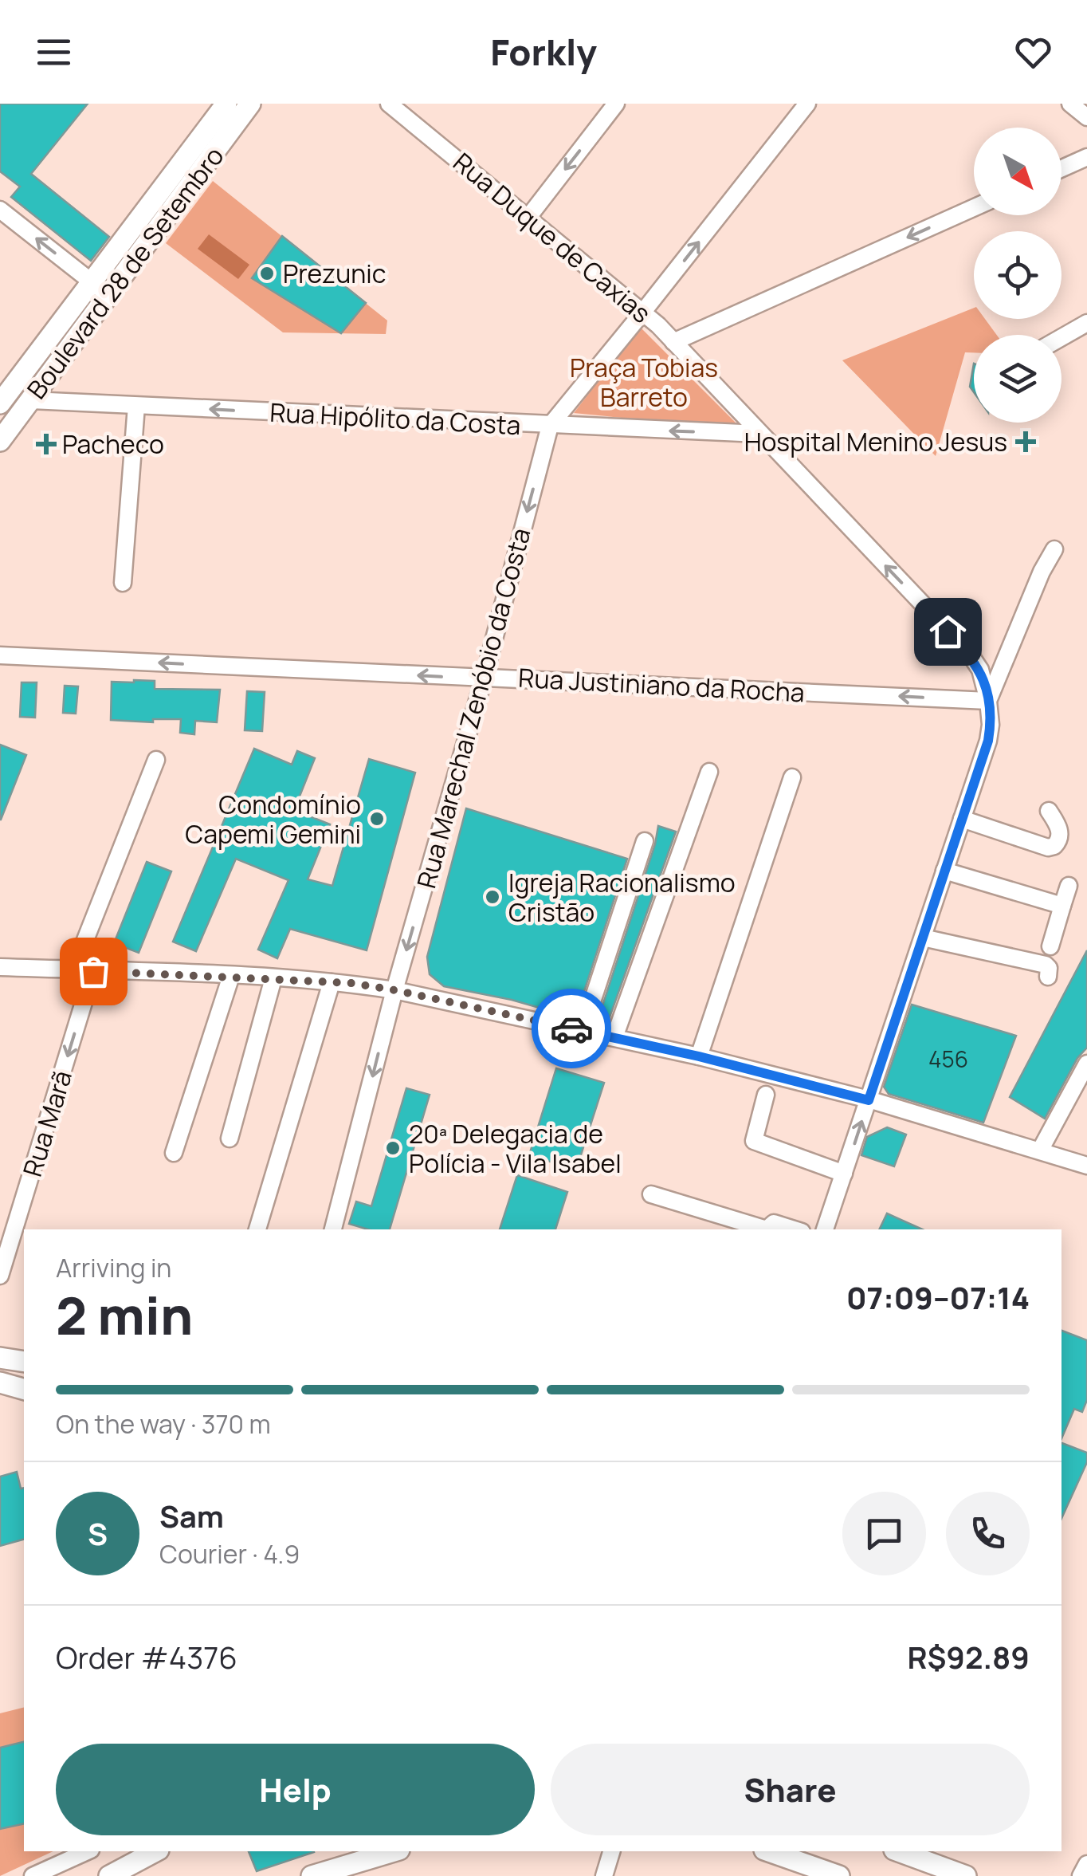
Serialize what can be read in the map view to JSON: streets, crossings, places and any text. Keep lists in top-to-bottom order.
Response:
{
  "streets": {
    "main road": ["Boulevard 28 de Setembro"],
    "street": [
      "Rua Duque de Caxias",
      "Rua Hipólito da Costa",
      "Rua Justiniano da Rocha",
      "Rua Marechal Zenóbio da Costa",
      "Rua Marã"
    ]
  },
  "crossings": [
    ["Rua Duque de Caxias", "Rua Hipólito da Costa"],
    ["Rua Duque de Caxias", "Rua Justiniano da Rocha"],
    ["Boulevard 28 de Setembro", "Rua Hipólito da Costa"],
    ["Rua Hipólito da Costa", "Rua Marechal Zenóbio da Costa"],
    ["Rua Justiniano da Rocha", "Rua Marechal Zenóbio da Costa"]
  ],
  "one_way": ["Rua Duque de Caxias", "Rua Hipólito da Costa", "Rua Justiniano da Rocha"],
  "parks": ["Praça Tobias Barreto"],
  "places": {
    "other": [
      "Prezunic",
      "Condomínio Capemi Gemini",
      "Igreja Racionalismo Cristão",
      "20ª Delegacia de Polícia - Vila Isabel"
    ],
    "health": ["Hospital Menino Jesus", "Pacheco"]
  },
  "house_numbers": ["456"],
  "north": "bottom right",
  "page": {
    "header": "Forkly",
    "heading": ["2 min", "Arriving in", "07:09–07:14"],
    "panel": [
      "Sam",
      "Courier · 4.9",
      "Order #4376",
      "R$92.89"
    ],
    "bar": "On the way · 370 m",
    "round": "S",
    "buttons": ["Help", "Share"]
  }
}
